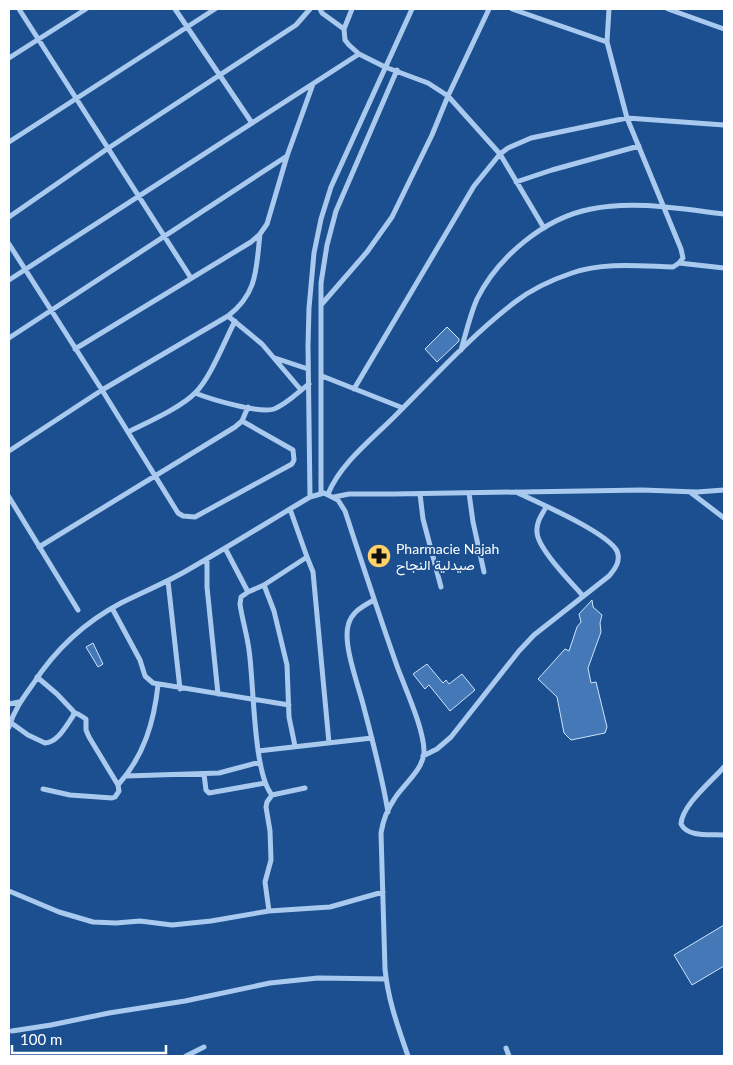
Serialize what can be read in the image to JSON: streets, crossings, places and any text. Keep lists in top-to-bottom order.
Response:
{
  "places": {
    "pharmacy": ["Pharmacie Najah صيدلية النجاح"]
  },
  "scale_bar": "100 m"
}
